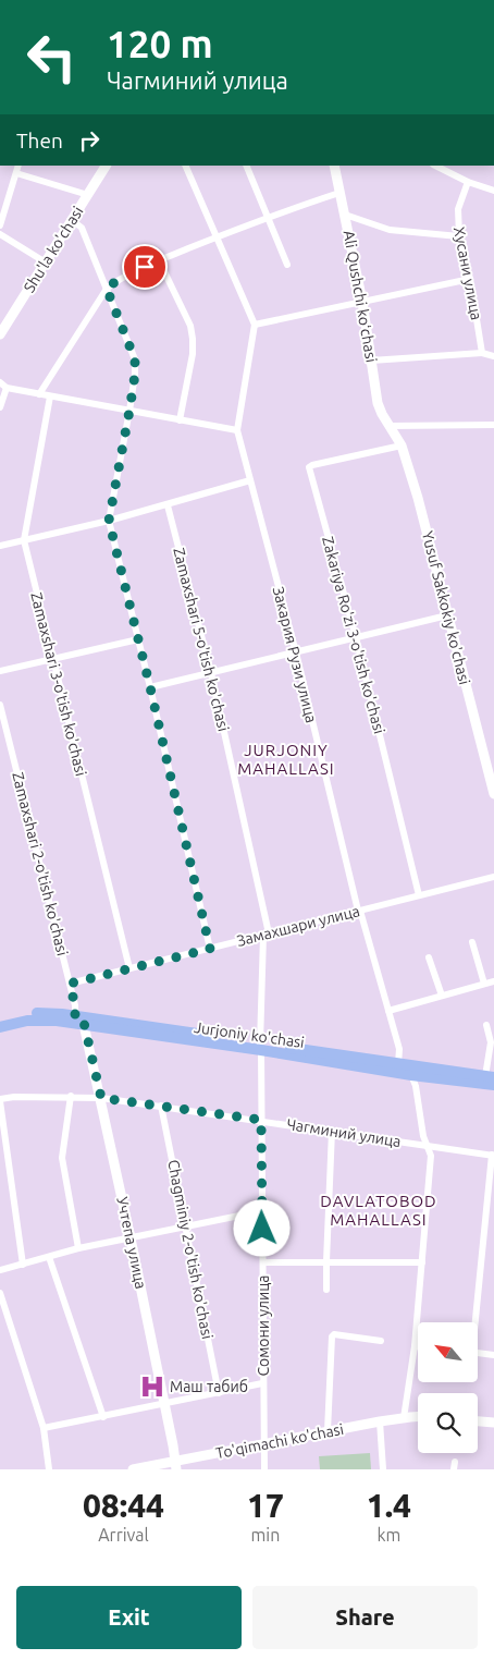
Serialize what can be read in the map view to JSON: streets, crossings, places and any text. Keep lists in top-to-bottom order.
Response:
{
  "streets": {
    "main road": [
      "Shu'la ko'chasi",
      "Ali Qushchi koʻchasi",
      "Yusuf Sakkokiy ko'chasi",
      "Jurjoniy ko'chasi",
      "Учтепа улица",
      "To'qimachi ko'chasi"
    ],
    "street": [
      "Хусани улица",
      "Zakariya Ro'zi 3-o'tish ko'chasi",
      "Zamaxshari 5-o'tish ko'chasi",
      "Закария Рузи улица",
      "Zamaxshari 3-o'tish ko'chasi",
      "Zamaxshari 2-o'tish ko'chasi",
      "Замахшари улица",
      "Чагминий улица",
      "Chagminiy 2-o'tish ko'chasi",
      "Сомони улица"
    ]
  },
  "crossings": [
    ["Ali Qushchi koʻchasi", "Yusuf Sakkokiy ko'chasi"],
    ["Yusuf Sakkokiy ko'chasi", "Zakariya Ro'zi 3-o'tish ko'chasi"],
    ["Zakariya Ro'zi 3-o'tish ko'chasi", "Замахшари улица"],
    ["Zamaxshari 5-o'tish ko'chasi", "Замахшари улица"],
    ["Zamaxshari 5-o'tish ko'chasi", "Jurjoniy ko'chasi"],
    ["Zamaxshari 5-o'tish ko'chasi", "Сомони улица"],
    ["Закария Рузи улица", "Замахшари улица"],
    ["Закария Рузи улица", "Jurjoniy ko'chasi"],
    ["Zamaxshari 3-o'tish ko'chasi", "Замахшари улица"],
    ["Zamaxshari 2-o'tish ko'chasi", "Замахшари улица"],
    ["Zamaxshari 2-o'tish ko'chasi", "Jurjoniy ko'chasi"],
    ["Zamaxshari 2-o'tish ko'chasi", "Учтепа улица"],
    ["Jurjoniy ko'chasi", "Учтепа улица"],
    ["Jurjoniy ko'chasi", "Сомони улица"],
    ["Чагминий улица", "Учтепа улица"],
    ["Чагминий улица", "Chagminiy 2-o'tish ko'chasi"],
    ["Чагминий улица", "Сомони улица"],
    ["Учтепа улица", "To'qimachi ko'chasi"],
    ["Сомони улица", "To'qimachi ko'chasi"]
  ],
  "districts": ["JURJONIY MAHALLASI", "DAVLATOBOD MAHALLASI"],
  "places": {
    "hospital": ["Маш табиб"]
  },
  "north": "top left",
  "page": {
    "turn": ["120 m", "Чагминий улица"],
    "then": "Then",
    "eta": [
      "08:44",
      "Arrival",
      "17",
      "min",
      "1.4",
      "km"
    ],
    "buttons": ["Exit", "Share"]
  }
}
